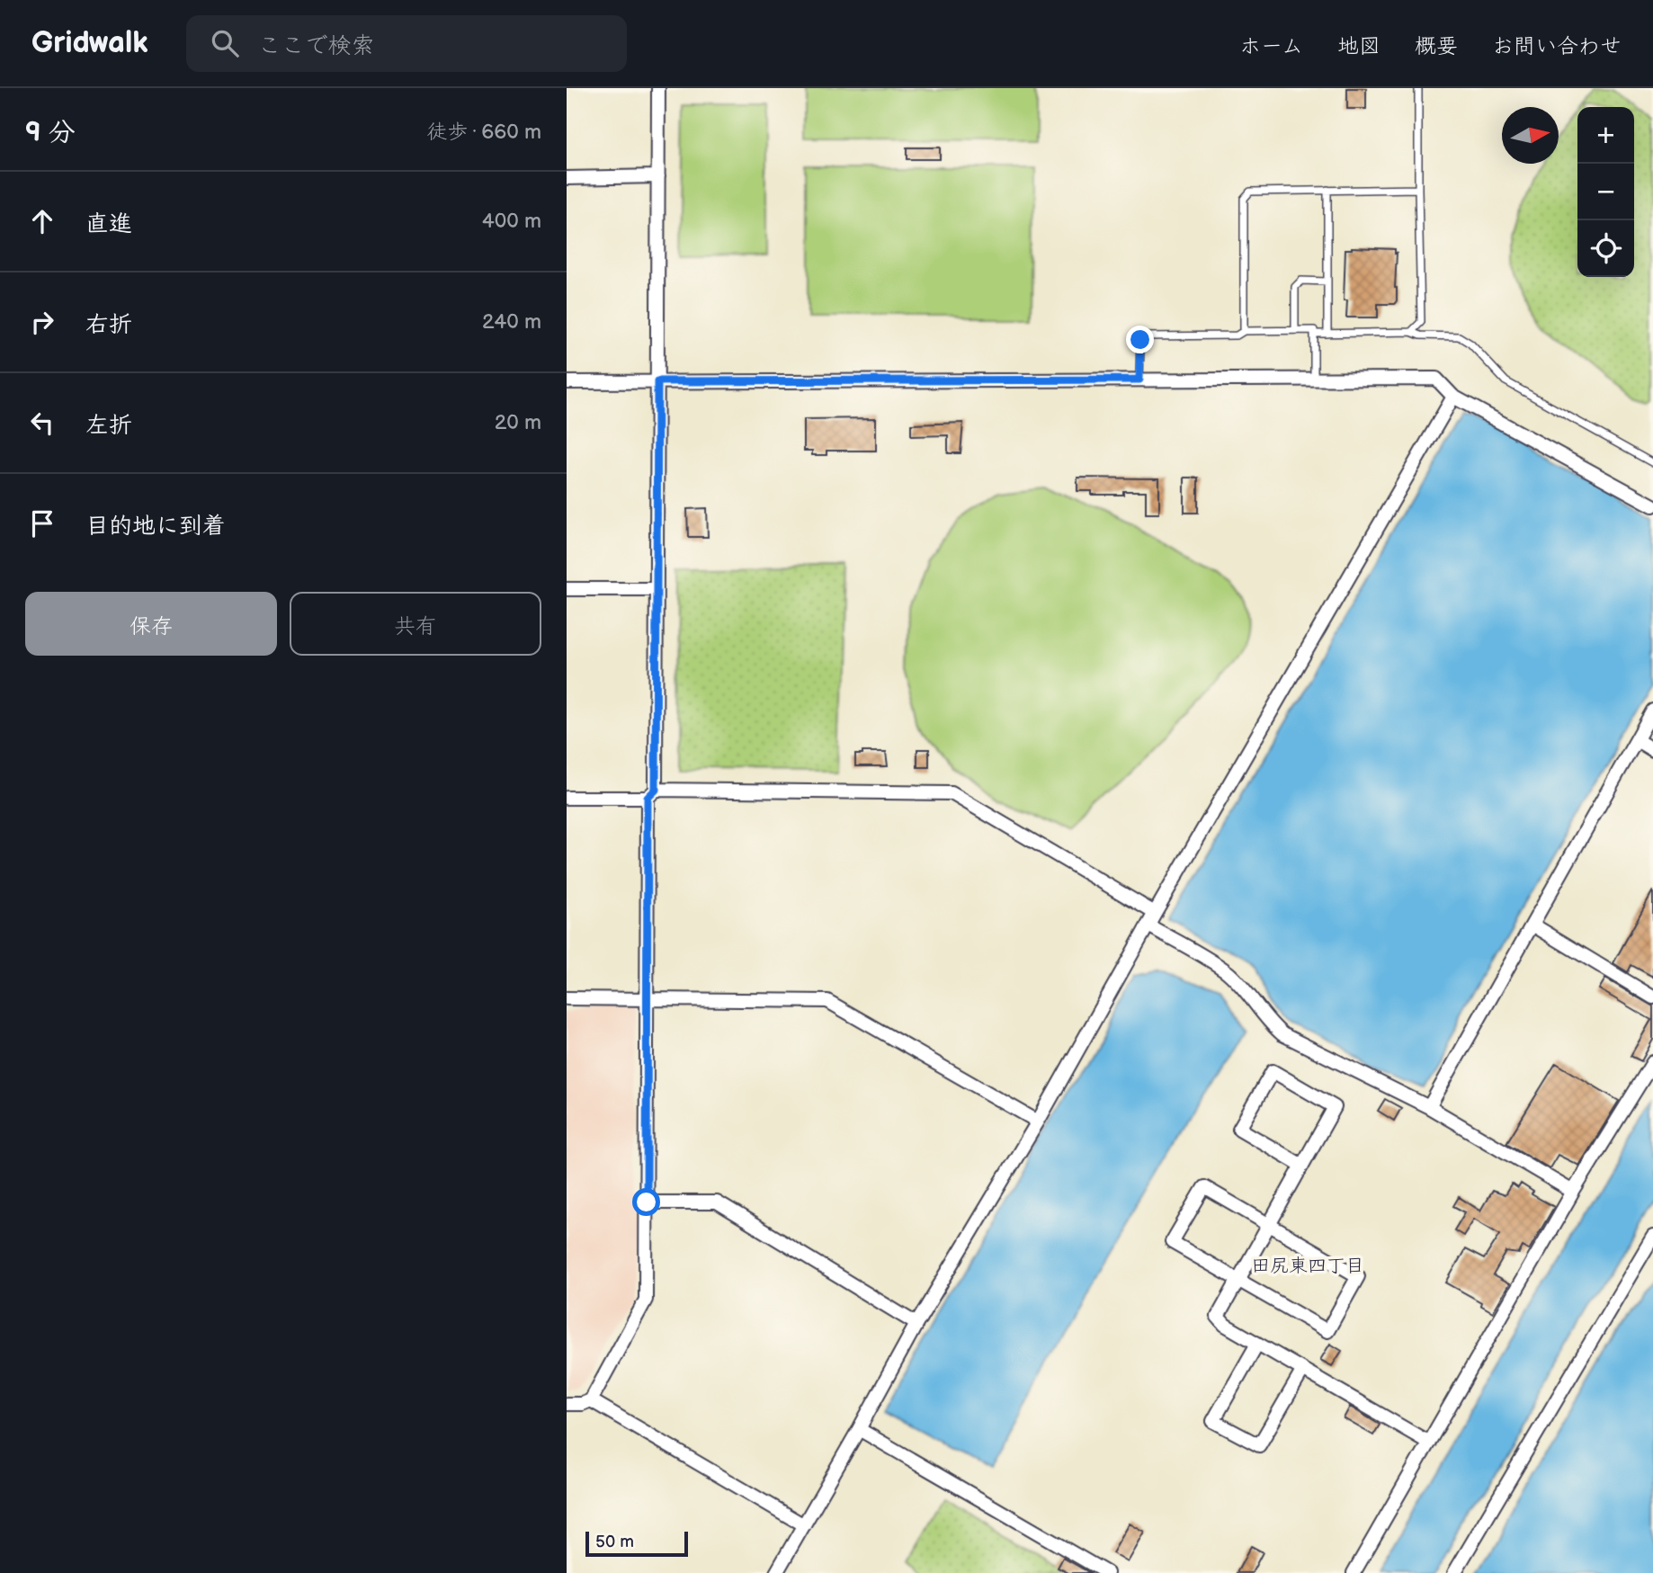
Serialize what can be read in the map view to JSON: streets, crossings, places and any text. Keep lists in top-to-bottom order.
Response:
{
  "districts": ["田尻東四丁目"],
  "scale_bar": "50 m",
  "north": "right",
  "page": {
    "header": "Gridwalk",
    "search": "ここで検索",
    "nav": [
      "ホーム",
      "地図",
      "概要",
      "お問い合わせ"
    ],
    "heading": ["9 分", "徒歩 · 660 m"],
    "map_buttons": ["+", "−"],
    "list": [
      ["直進", "400 m"],
      ["右折", "240 m"],
      ["左折", "20 m"],
      "目的地に到着"
    ],
    "buttons": ["保存", "共有"],
    "scale": "50 m"
  }
}
